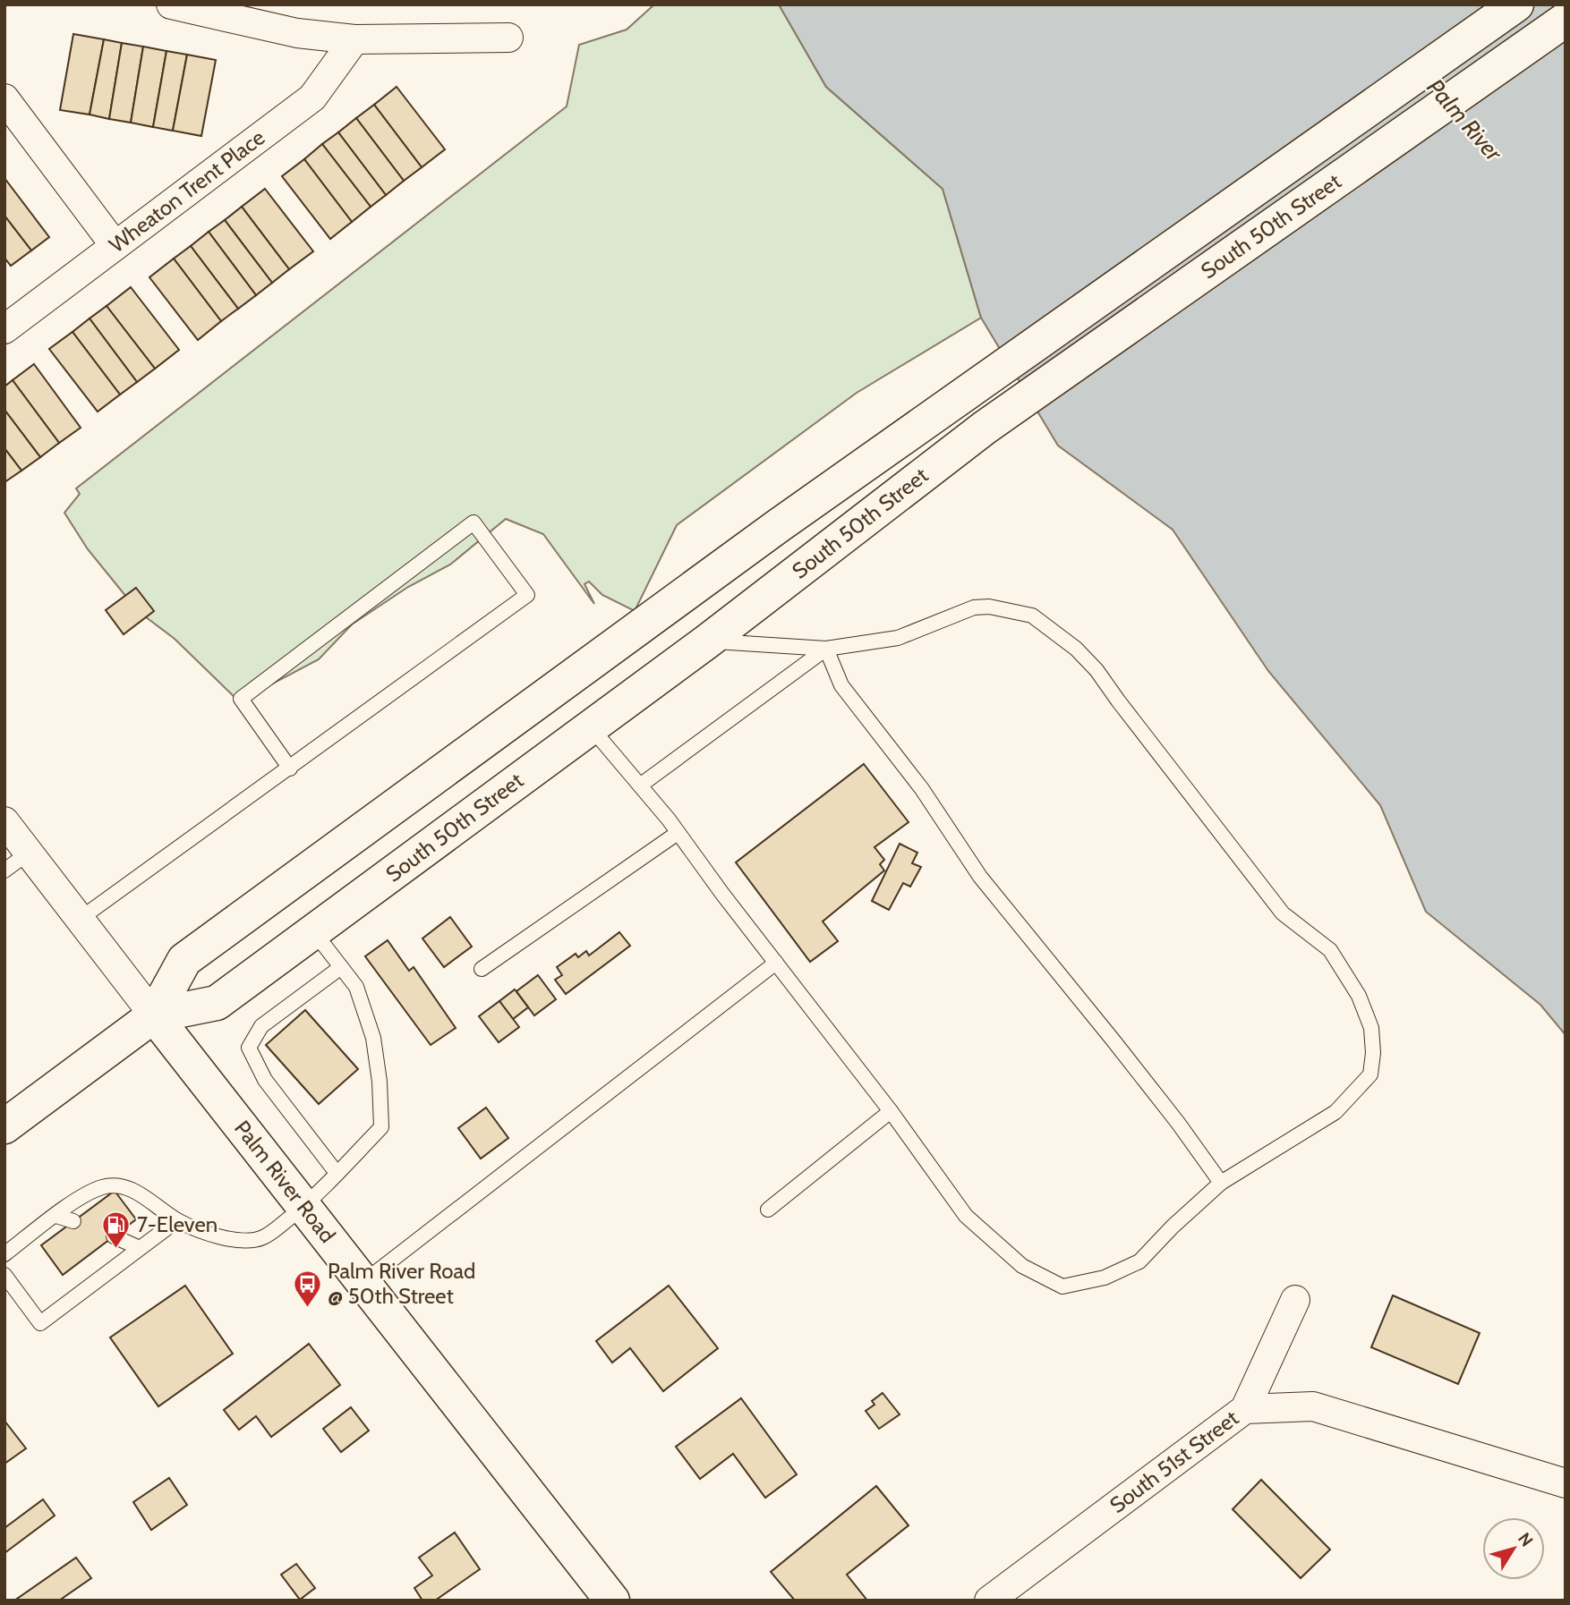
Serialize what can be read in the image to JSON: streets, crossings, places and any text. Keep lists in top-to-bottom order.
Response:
{
  "streets": {
    "main road": ["South 50th Street", "Palm River Road"],
    "street": ["Wheaton Trent Place", "South 51st Street"]
  },
  "crossings": [
    ["South 50th Street", "Palm River Road"]
  ],
  "water": ["Palm River"],
  "places": {
    "fuel station": ["7-Eleven"],
    "bus stop": ["Palm River Road @ 50th Street"]
  },
  "north": "top right"
}
